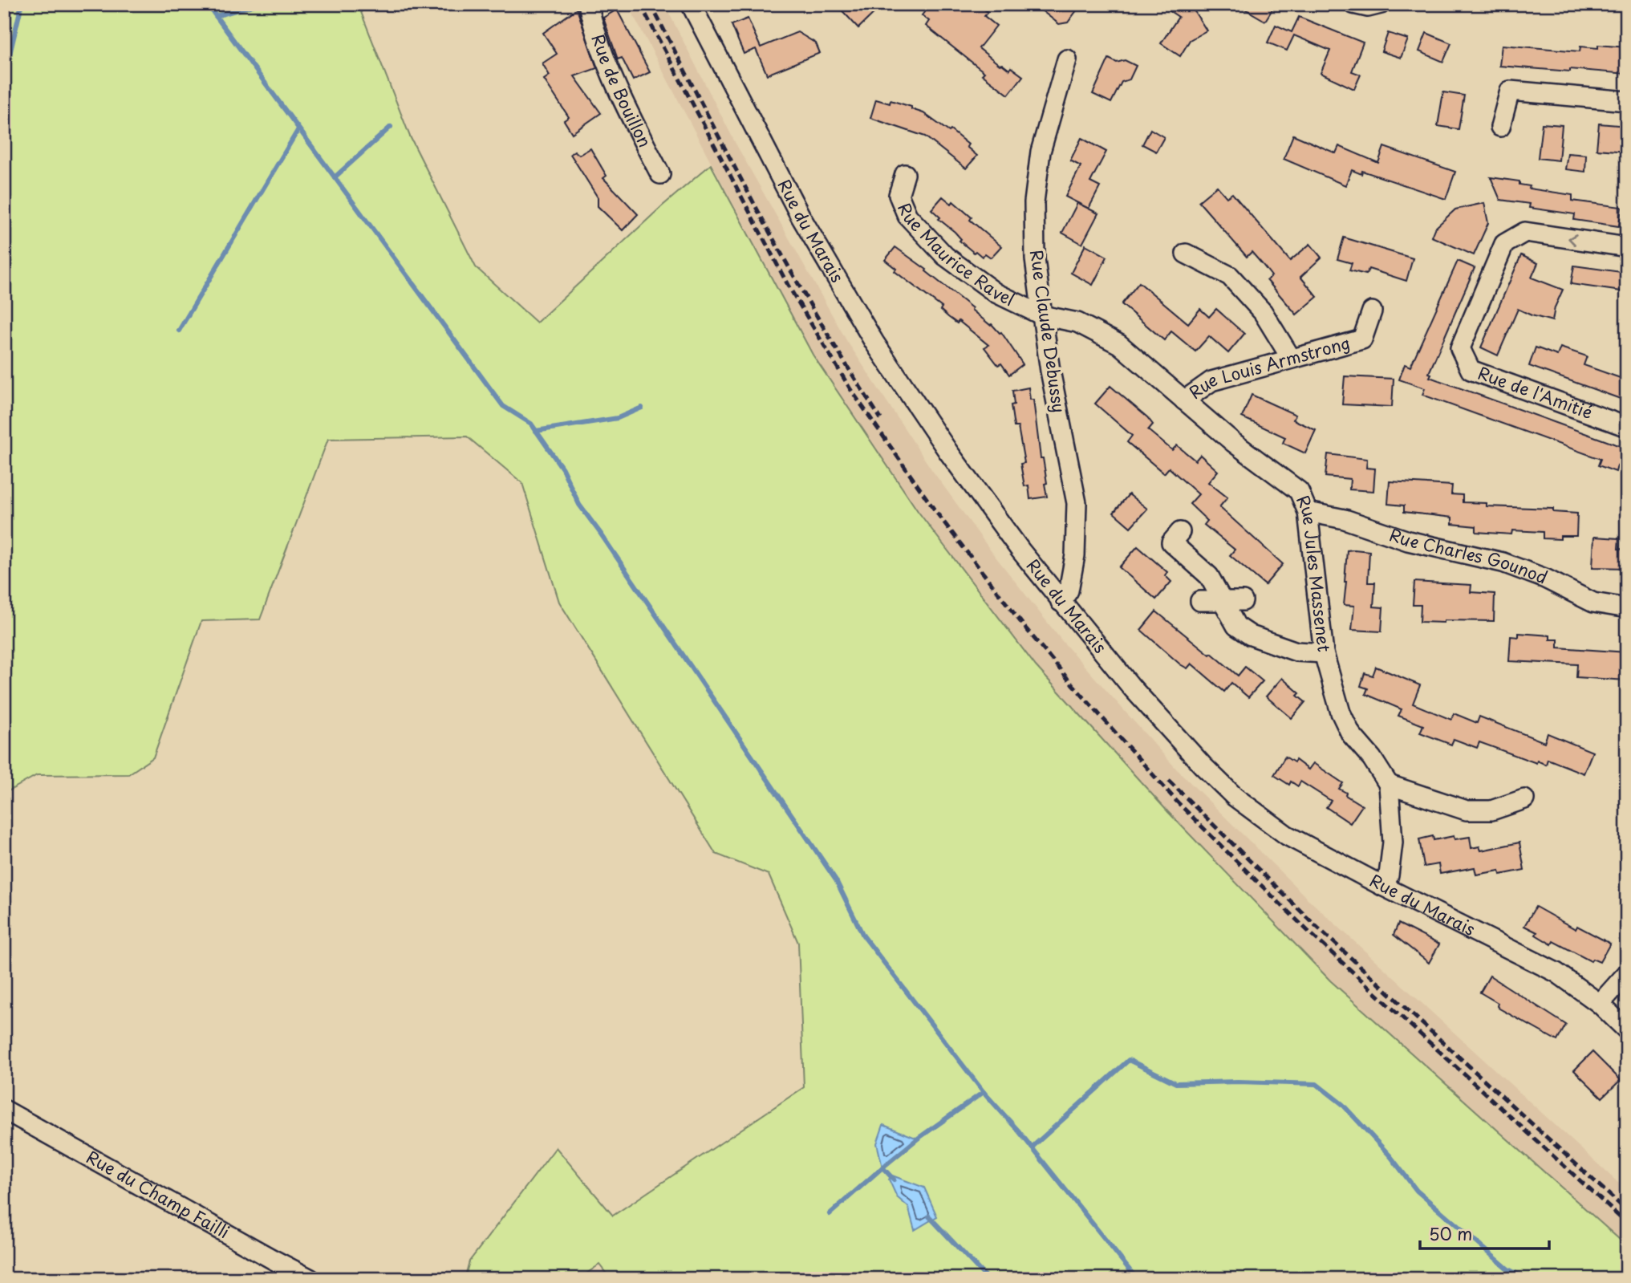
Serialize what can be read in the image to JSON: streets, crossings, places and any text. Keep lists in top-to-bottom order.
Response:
{
  "streets": {
    "street": [
      "Rue de Bouillon",
      "Rue du Marais",
      "Rue Maurice Ravel",
      "Rue Claude Debussy",
      "Rue Louis Armstrong",
      "Rue de l'Amitié",
      "Rue Charles Gounod",
      "Rue Jules Massenet",
      "Rue du Champ Failli"
    ]
  },
  "crossings": [
    ["Rue du Marais", "Rue Claude Debussy"],
    ["Rue du Marais", "Rue Jules Massenet"],
    ["Rue Maurice Ravel", "Rue Claude Debussy"],
    ["Rue Maurice Ravel", "Rue Jules Massenet"],
    ["Rue Claude Debussy", "Rue Jules Massenet"],
    ["Rue Louis Armstrong", "Rue Jules Massenet"],
    ["Rue Charles Gounod", "Rue Jules Massenet"]
  ],
  "scale_bar": "50 m"
}
